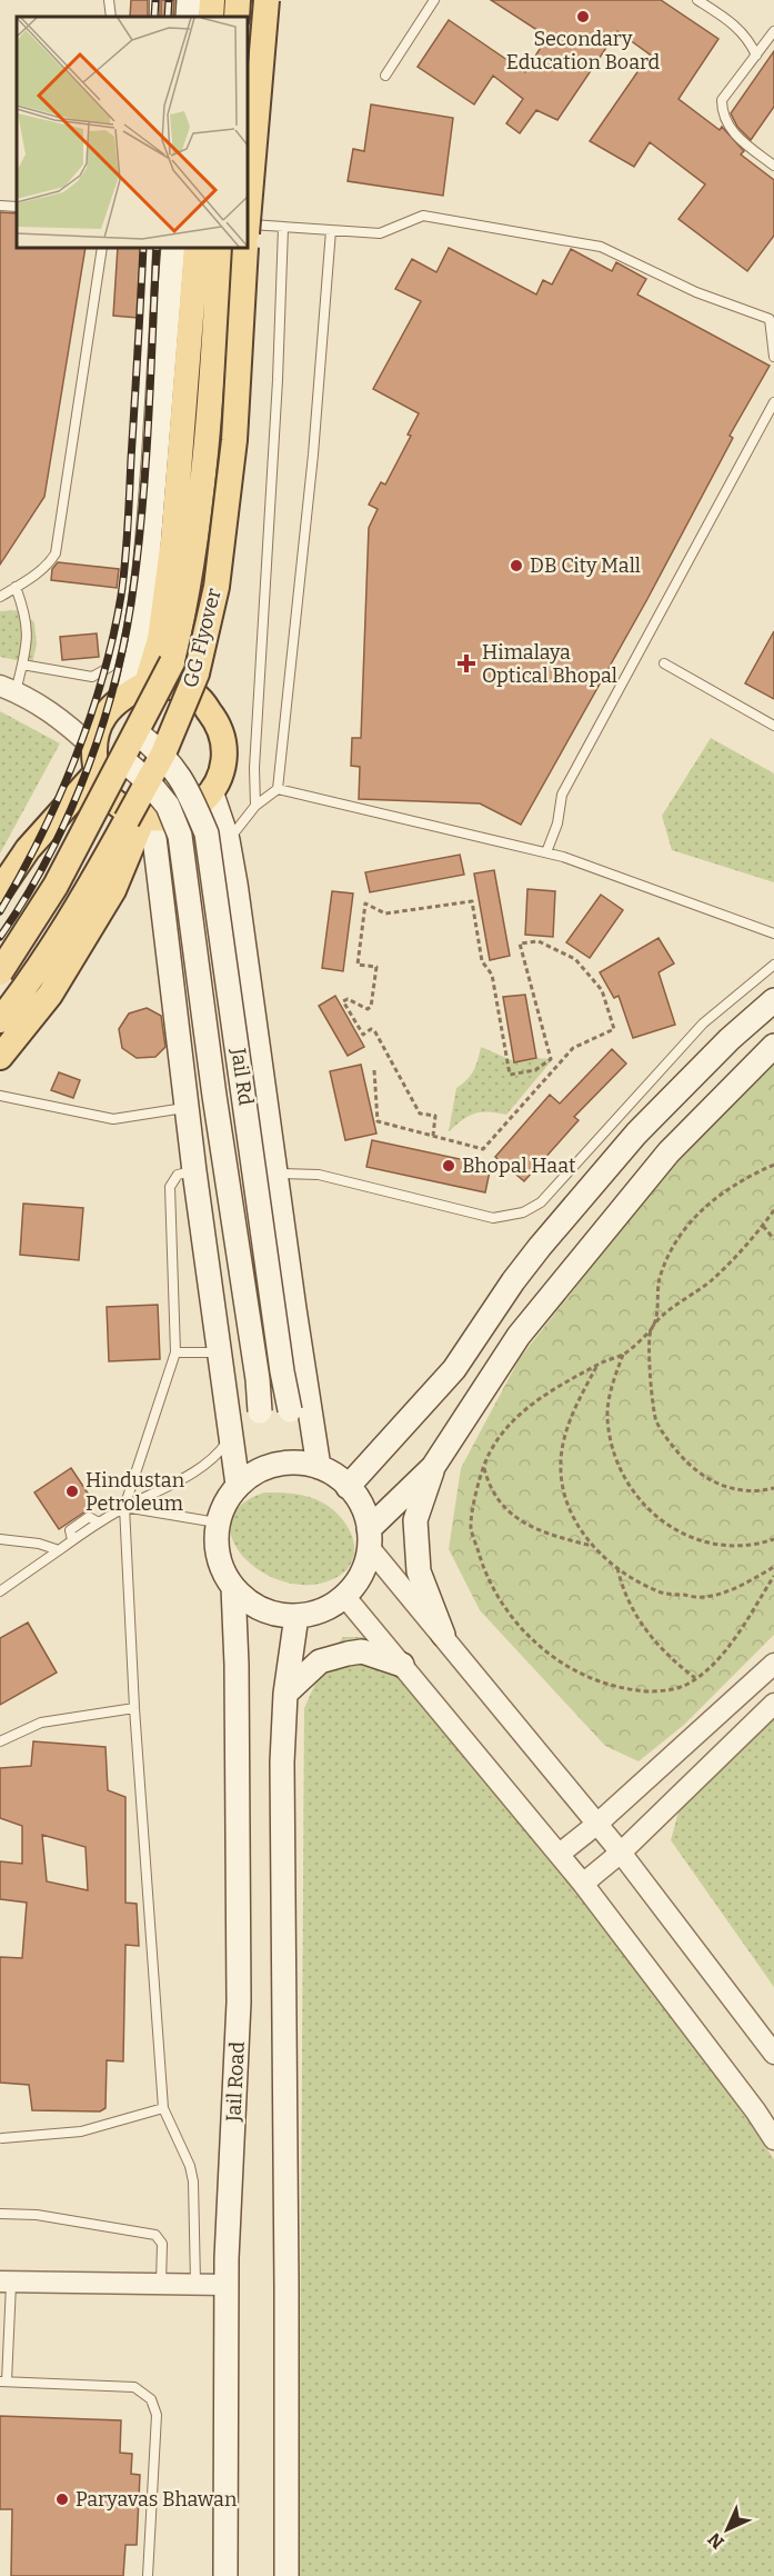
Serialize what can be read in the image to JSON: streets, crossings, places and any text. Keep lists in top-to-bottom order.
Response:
{
  "streets": {
    "main road": ["GG Flyover", "Jail Rd", "Jail Road"]
  },
  "crossings": [
    ["GG Flyover", "Jail Rd"]
  ],
  "places": {
    "other": [
      "Secondary Education Board",
      "DB City Mall",
      "Bhopal Haat",
      "Hindustan Petroleum",
      "Paryavas Bhawan"
    ],
    "health": ["Himalaya Optical Bhopal"]
  },
  "north": "bottom left"
}
